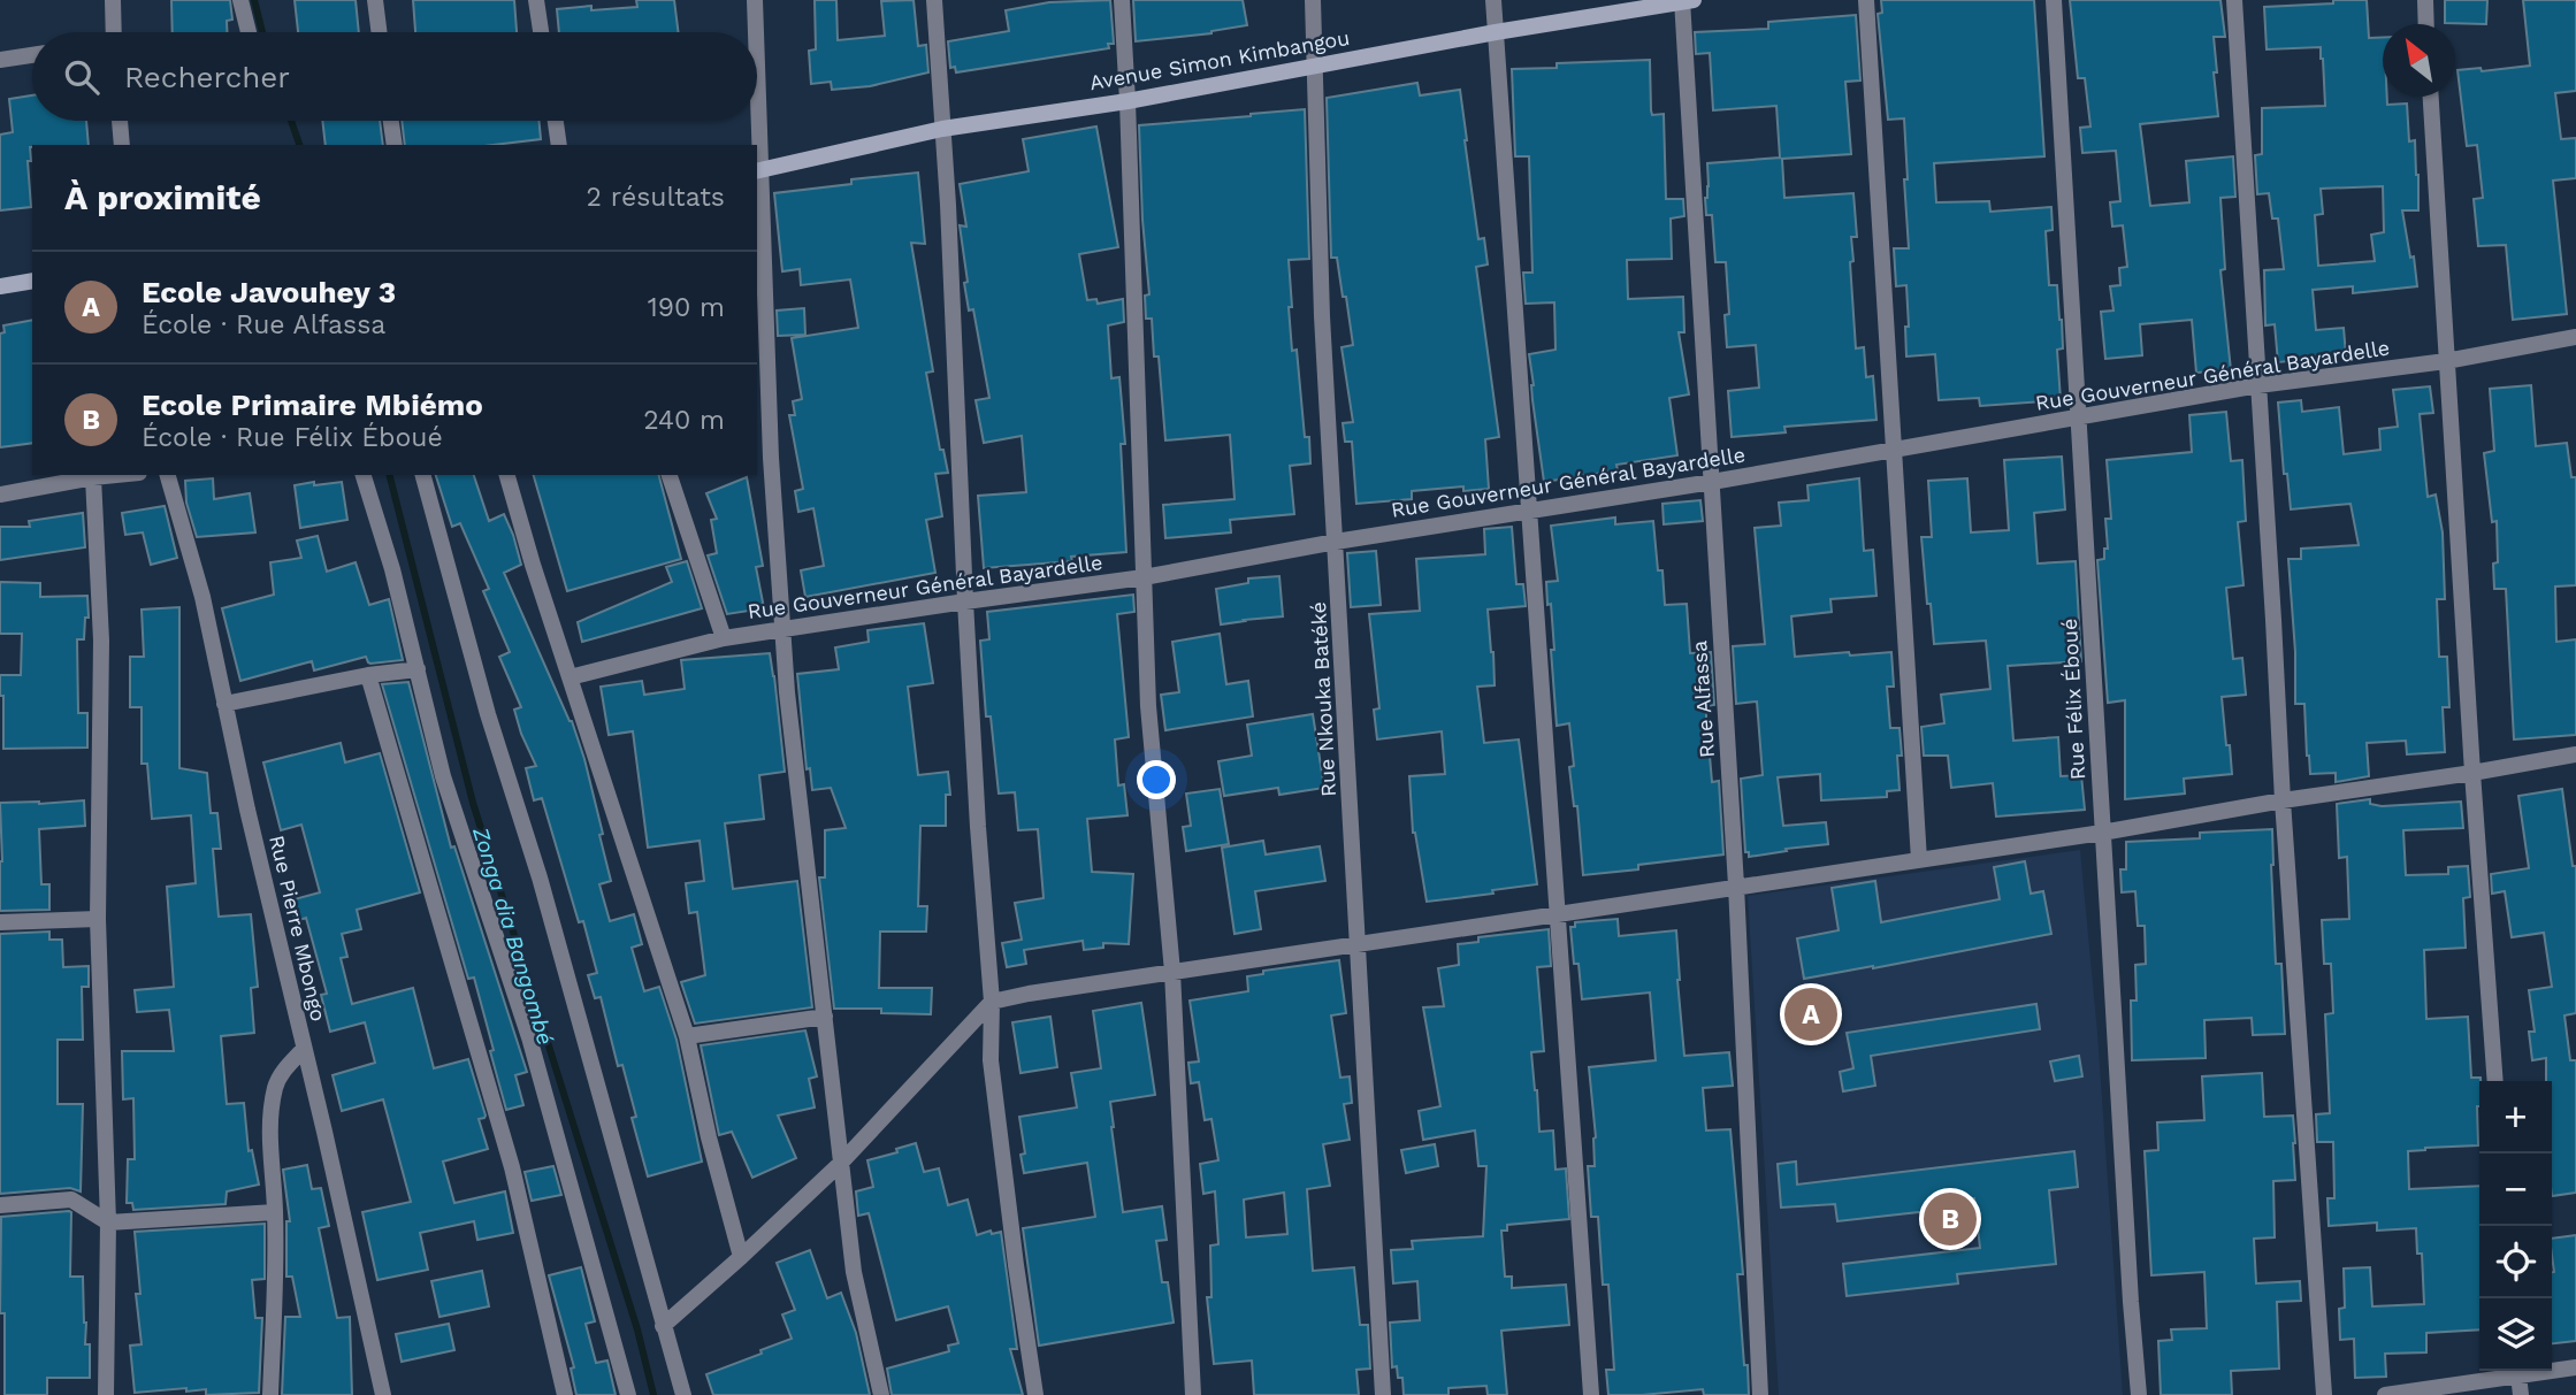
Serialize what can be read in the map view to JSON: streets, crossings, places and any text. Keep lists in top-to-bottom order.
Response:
{
  "streets": {
    "street": [
      "Avenue Simon Kimbangou",
      "Rue Gouverneur Général Bayardelle",
      "Rue Nkouka Batéké",
      "Rue Alfassa",
      "Rue Félix Éboué",
      "Rue Pierre Mbongo"
    ]
  },
  "crossings": [
    ["Avenue Simon Kimbangou", "Rue Nkouka Batéké"],
    ["Avenue Simon Kimbangou", "Rue Alfassa"],
    ["Rue Gouverneur Général Bayardelle", "Rue Nkouka Batéké"],
    ["Rue Gouverneur Général Bayardelle", "Rue Alfassa"],
    ["Rue Gouverneur Général Bayardelle", "Rue Félix Éboué"]
  ],
  "water": ["Zonga dia Bangombé"],
  "north": "top left",
  "page": {
    "search": "Rechercher",
    "heading": ["À proximité", "2 résultats"],
    "list": [
      {
        "mark": "A",
        "name": "Ecole Javouhey 3",
        "note": "École · Rue Alfassa",
        "value": "190 m"
      },
      {
        "mark": "B",
        "name": "Ecole Primaire Mbiémo",
        "note": "École · Rue Félix Éboué",
        "value": "240 m"
      }
    ],
    "pins": ["A", "B"],
    "map_buttons": ["+", "−"]
  }
}
